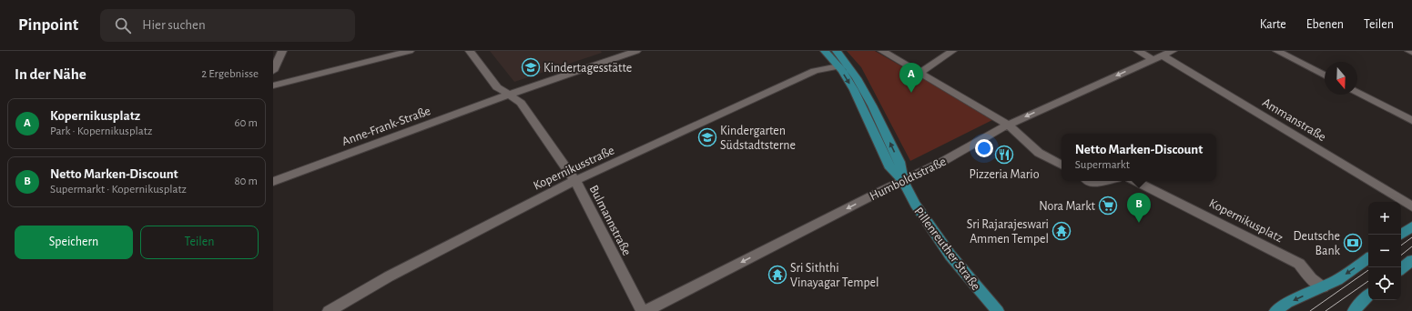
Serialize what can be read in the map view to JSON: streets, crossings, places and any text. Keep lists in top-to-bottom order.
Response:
{
  "streets": {
    "main road": ["Pillenreuther Straße"],
    "street": [
      "Ammanstraße",
      "Anne-Frank-Straße",
      "Kopernikusstraße",
      "Humboldtstraße",
      "Bulmannstraße",
      "Kopernikusplatz"
    ]
  },
  "crossings": [
    ["Ammanstraße", "Humboldtstraße"],
    ["Anne-Frank-Straße", "Bulmannstraße"],
    ["Kopernikusstraße", "Bulmannstraße"],
    ["Kopernikusstraße", "Pillenreuther Straße"],
    ["Humboldtstraße", "Pillenreuther Straße"]
  ],
  "one_way": ["Humboldtstraße"],
  "places": {
    "school or university": ["Kindertagesstätte", "Kindergarten Südstadtsterne"],
    "restaurant": ["Pizzeria Mario"],
    "supermarket": ["Nora Markt"],
    "temple": ["Sri Rajarajeswari Ammen Tempel", "Sri Siththi Vinayagar Tempel"],
    "bank": ["Deutsche Bank"]
  },
  "north": "bottom",
  "page": {
    "header": "Pinpoint",
    "search": "Hier suchen",
    "nav": ["Karte", "Ebenen", "Teilen"],
    "heading": ["In der Nähe", "2 Ergebnisse"],
    "pins": ["A", "B"],
    "list": [
      {
        "mark": "A",
        "name": "Kopernikusplatz",
        "note": "Park · Kopernikusplatz",
        "value": "60 m"
      },
      {
        "mark": "B",
        "name": "Netto Marken-Discount",
        "note": "Supermarkt · Kopernikusplatz",
        "value": "80 m"
      }
    ],
    "popup": ["Netto Marken-Discount", "Supermarkt"],
    "map_buttons": ["+", "−"],
    "buttons": ["Speichern", "Teilen"]
  }
}
